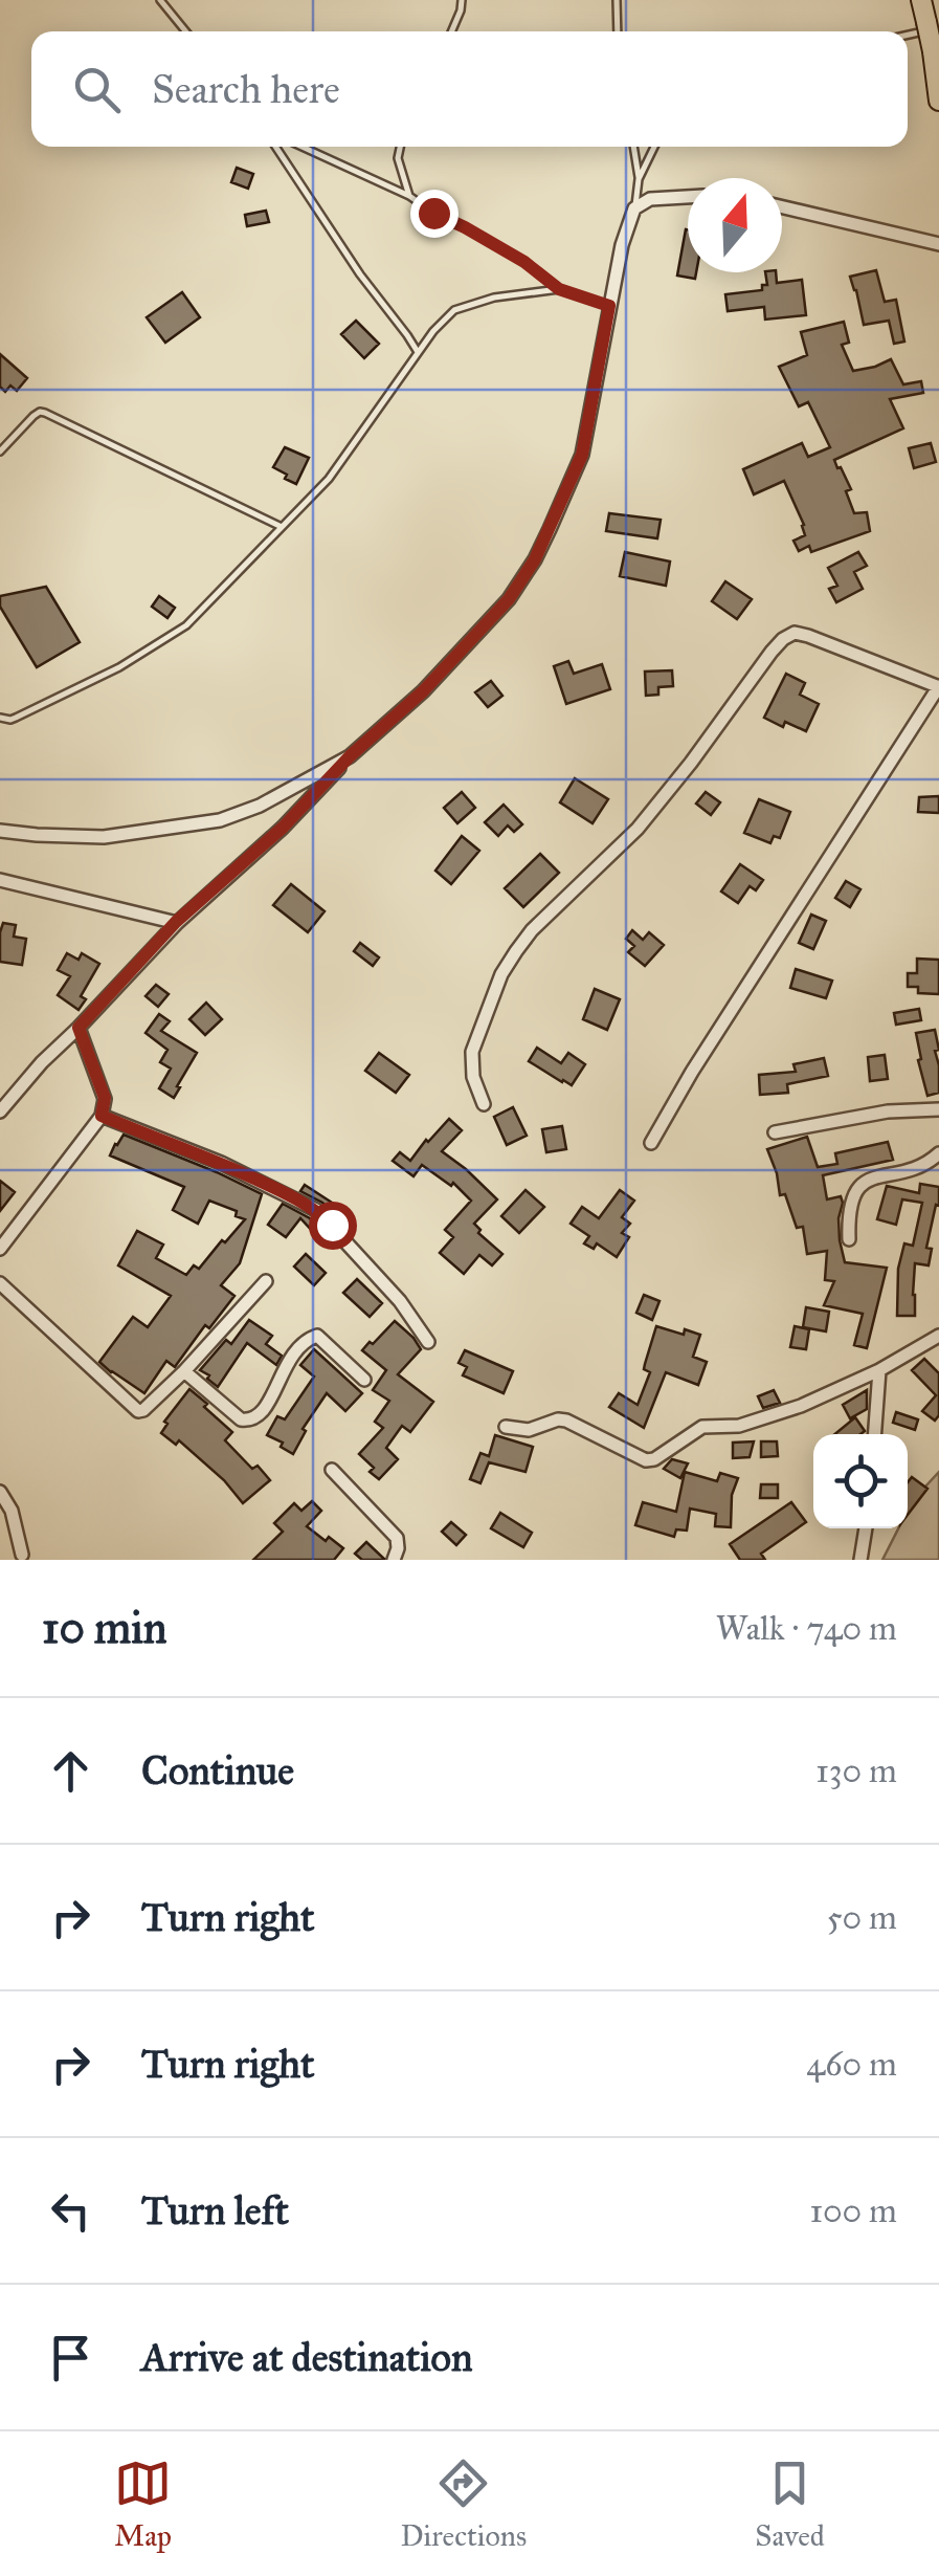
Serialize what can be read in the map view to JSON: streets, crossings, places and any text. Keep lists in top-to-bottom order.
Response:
{
  "north": "top",
  "page": {
    "search": "Search here",
    "heading": ["10 min", "Walk · 740 m"],
    "list": [
      ["Continue", "130 m"],
      ["Turn right", "50 m"],
      ["Turn right", "460 m"],
      ["Turn left", "100 m"],
      "Arrive at destination"
    ],
    "nav": ["Map", "Directions", "Saved"]
  }
}
